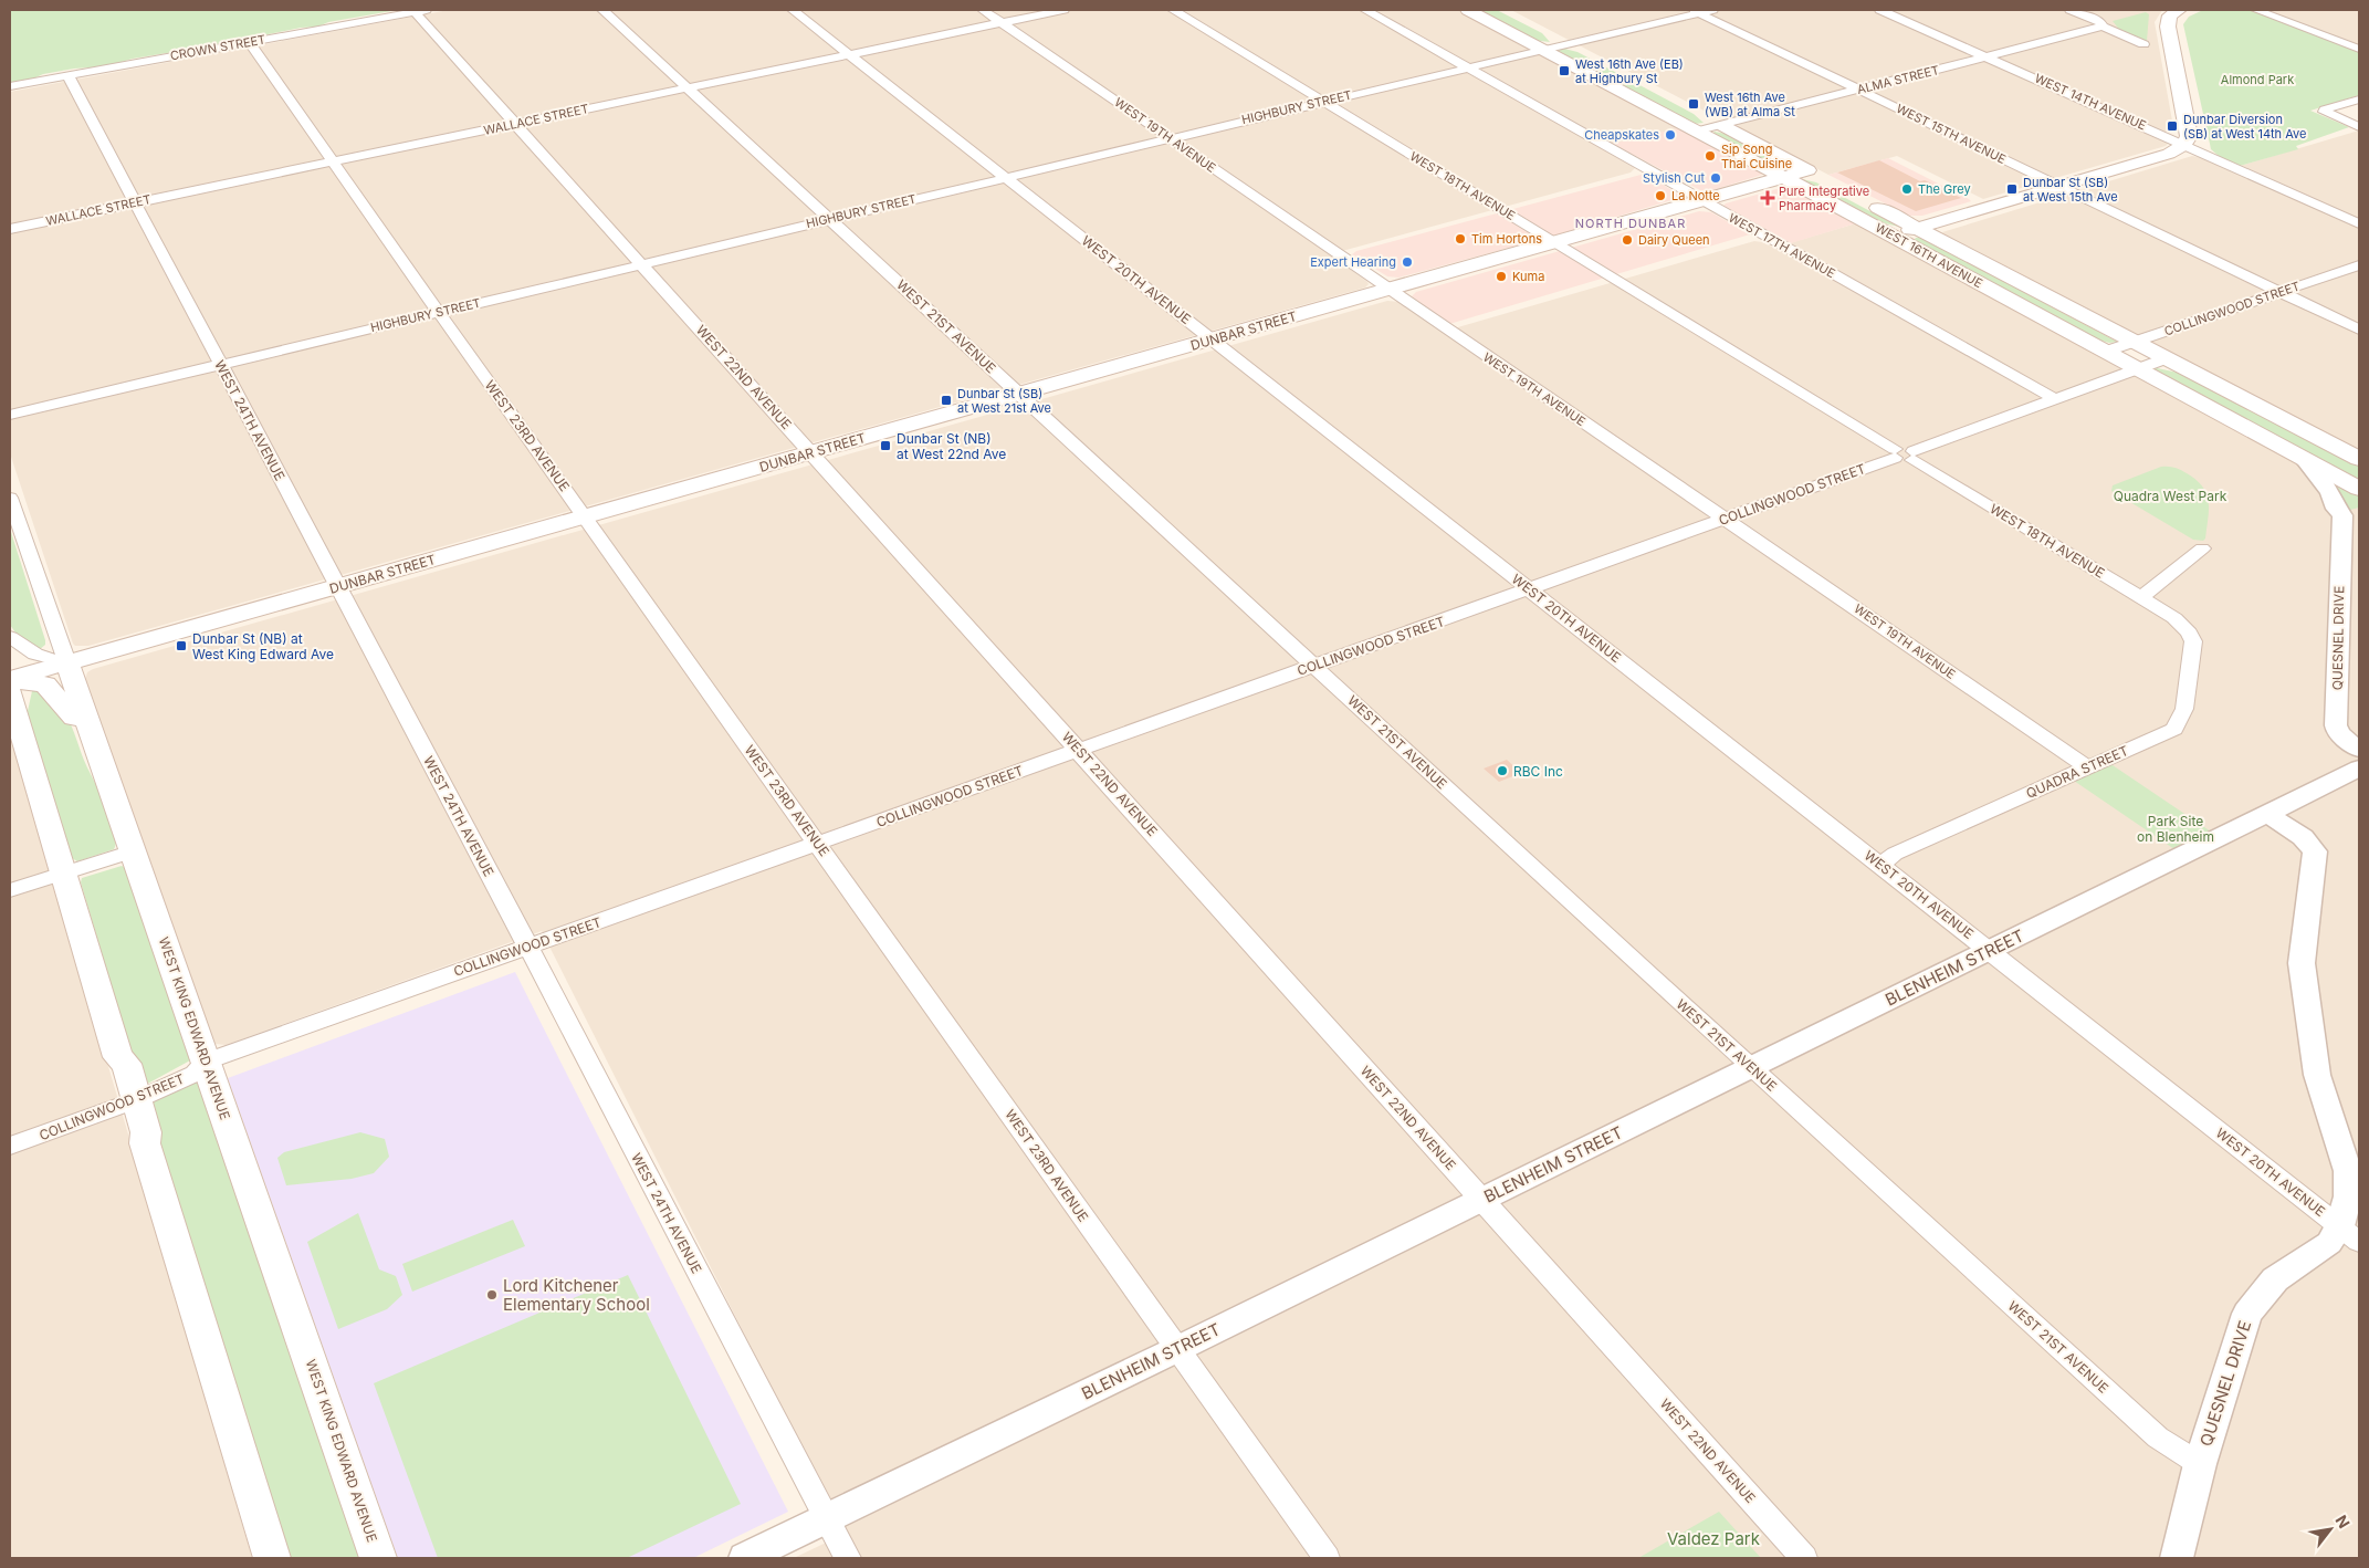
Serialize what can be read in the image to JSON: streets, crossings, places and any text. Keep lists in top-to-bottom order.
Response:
{
  "streets": {
    "main road": ["WEST 16TH AVENUE", "DUNBAR STREET", "WEST KING EDWARD AVENUE"],
    "street": [
      "CROWN STREET",
      "ALMA STREET",
      "WEST 14TH AVENUE",
      "HIGHBURY STREET",
      "WALLACE STREET",
      "WEST 15TH AVENUE",
      "WEST 19TH AVENUE",
      "WEST 18TH AVENUE",
      "WEST 17TH AVENUE",
      "WEST 20TH AVENUE",
      "COLLINGWOOD STREET",
      "WEST 21ST AVENUE",
      "WEST 22ND AVENUE",
      "WEST 24TH AVENUE",
      "WEST 23RD AVENUE",
      "QUESNEL DRIVE",
      "QUADRA STREET",
      "BLENHEIM STREET"
    ]
  },
  "crossings": [
    ["CROWN STREET", "WEST 22ND AVENUE"],
    ["CROWN STREET", "WEST 24TH AVENUE"],
    ["CROWN STREET", "WEST 23RD AVENUE"],
    ["ALMA STREET", "WEST 14TH AVENUE"],
    ["ALMA STREET", "WEST 15TH AVENUE"],
    ["ALMA STREET", "WEST 16TH AVENUE"],
    ["ALMA STREET", "DUNBAR STREET"],
    ["HIGHBURY STREET", "WEST 19TH AVENUE"],
    ["HIGHBURY STREET", "WEST 18TH AVENUE"],
    ["HIGHBURY STREET", "WEST 17TH AVENUE"],
    ["HIGHBURY STREET", "WEST 16TH AVENUE"],
    ["HIGHBURY STREET", "WEST 20TH AVENUE"],
    ["HIGHBURY STREET", "WEST 21ST AVENUE"],
    ["HIGHBURY STREET", "WEST 22ND AVENUE"],
    ["HIGHBURY STREET", "WEST 24TH AVENUE"],
    ["HIGHBURY STREET", "WEST 23RD AVENUE"],
    ["WALLACE STREET", "WEST 19TH AVENUE"],
    ["WALLACE STREET", "WEST 20TH AVENUE"],
    ["WALLACE STREET", "WEST 21ST AVENUE"],
    ["WALLACE STREET", "WEST 22ND AVENUE"],
    ["WALLACE STREET", "WEST 24TH AVENUE"],
    ["WALLACE STREET", "WEST 23RD AVENUE"],
    ["WEST 15TH AVENUE", "COLLINGWOOD STREET"],
    ["WEST 19TH AVENUE", "COLLINGWOOD STREET"],
    ["WEST 19TH AVENUE", "DUNBAR STREET"],
    ["WEST 19TH AVENUE", "QUADRA STREET"],
    ["WEST 18TH AVENUE", "COLLINGWOOD STREET"],
    ["WEST 18TH AVENUE", "DUNBAR STREET"],
    ["WEST 18TH AVENUE", "QUADRA STREET"],
    ["WEST 17TH AVENUE", "COLLINGWOOD STREET"],
    ["WEST 17TH AVENUE", "DUNBAR STREET"],
    ["WEST 16TH AVENUE", "COLLINGWOOD STREET"],
    ["WEST 16TH AVENUE", "DUNBAR STREET"],
    ["WEST 16TH AVENUE", "QUESNEL DRIVE"],
    ["WEST 20TH AVENUE", "COLLINGWOOD STREET"],
    ["WEST 20TH AVENUE", "DUNBAR STREET"],
    ["WEST 20TH AVENUE", "QUESNEL DRIVE"],
    ["WEST 20TH AVENUE", "QUADRA STREET"],
    ["WEST 20TH AVENUE", "BLENHEIM STREET"],
    ["COLLINGWOOD STREET", "WEST 21ST AVENUE"],
    ["COLLINGWOOD STREET", "WEST 22ND AVENUE"],
    ["COLLINGWOOD STREET", "WEST 24TH AVENUE"],
    ["COLLINGWOOD STREET", "WEST 23RD AVENUE"],
    ["COLLINGWOOD STREET", "WEST KING EDWARD AVENUE"],
    ["WEST 21ST AVENUE", "DUNBAR STREET"],
    ["WEST 21ST AVENUE", "QUESNEL DRIVE"],
    ["WEST 21ST AVENUE", "BLENHEIM STREET"],
    ["DUNBAR STREET", "WEST 22ND AVENUE"],
    ["DUNBAR STREET", "WEST 24TH AVENUE"],
    ["DUNBAR STREET", "WEST 23RD AVENUE"],
    ["DUNBAR STREET", "WEST KING EDWARD AVENUE"],
    ["WEST 22ND AVENUE", "BLENHEIM STREET"],
    ["WEST 24TH AVENUE", "BLENHEIM STREET"],
    ["WEST 23RD AVENUE", "BLENHEIM STREET"],
    ["QUESNEL DRIVE", "BLENHEIM STREET"]
  ],
  "districts": ["NORTH DUNBAR"],
  "parks": [
    "Almond Park",
    "Quadra West Park",
    "Park Site on Blenheim",
    "Valdez Park"
  ],
  "places": {
    "transit": [
      "West 16th Ave (EB) at Highbury St",
      "West 16th Ave (WB) at Alma St",
      "Dunbar Diversion (SB) at West 14th Ave",
      "Dunbar St (SB) at West 15th Ave",
      "Dunbar St (SB) at West 21st Ave",
      "Dunbar St (NB) at West 22nd Ave",
      "Dunbar St (NB) at West King Edward Ave"
    ],
    "other": [
      "Cheapskates",
      "Sip Song Thai Cuisine",
      "Stylish Cut",
      "The Grey",
      "La Notte",
      "Tim Hortons",
      "Dairy Queen",
      "Expert Hearing",
      "Kuma",
      "RBC Inc",
      "Lord Kitchener Elementary School"
    ],
    "health": ["Pure Integrative Pharmacy"]
  },
  "north": "top right"
}
